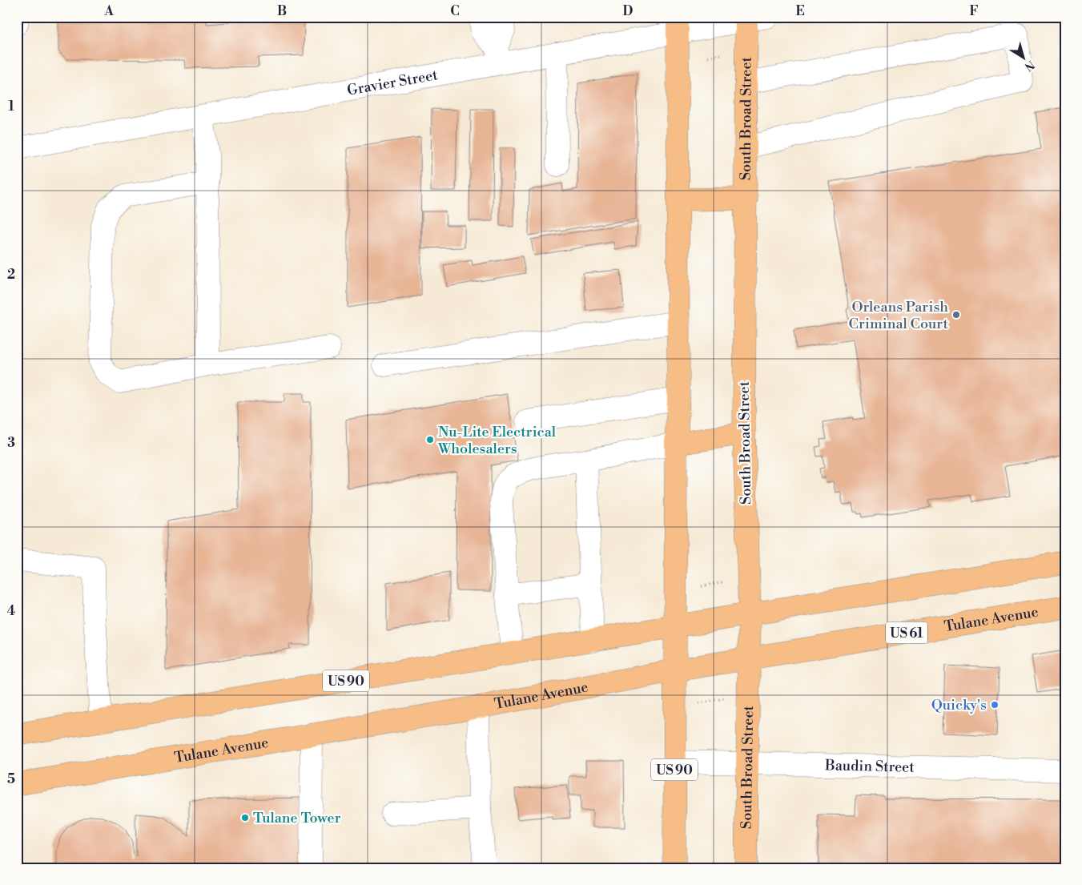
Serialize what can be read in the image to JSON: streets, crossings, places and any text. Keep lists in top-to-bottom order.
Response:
{
  "streets": {
    "main road": [
      "South Broad Street",
      "Tulane Avenue",
      "US 61",
      "US 90"
    ],
    "street": ["Gravier Street", "Baudin Street"]
  },
  "crossings": [
    ["Gravier Street", "South Broad Street"],
    ["South Broad Street", "Tulane Avenue"],
    ["South Broad Street", "Baudin Street"],
    ["Tulane Avenue", "US 90"],
    ["US 90", "Baudin Street"]
  ],
  "places": [
    "Orleans Parish Criminal Court",
    "Nu-Lite Electrical Wholesalers",
    "Quicky's",
    "Tulane Tower"
  ],
  "north": "bottom right",
  "grid": {
    "columns": [
      "A",
      "B",
      "C",
      "D",
      "E",
      "F"
    ],
    "rows": [
      "1",
      "2",
      "3",
      "4",
      "5"
    ]
  }
}
